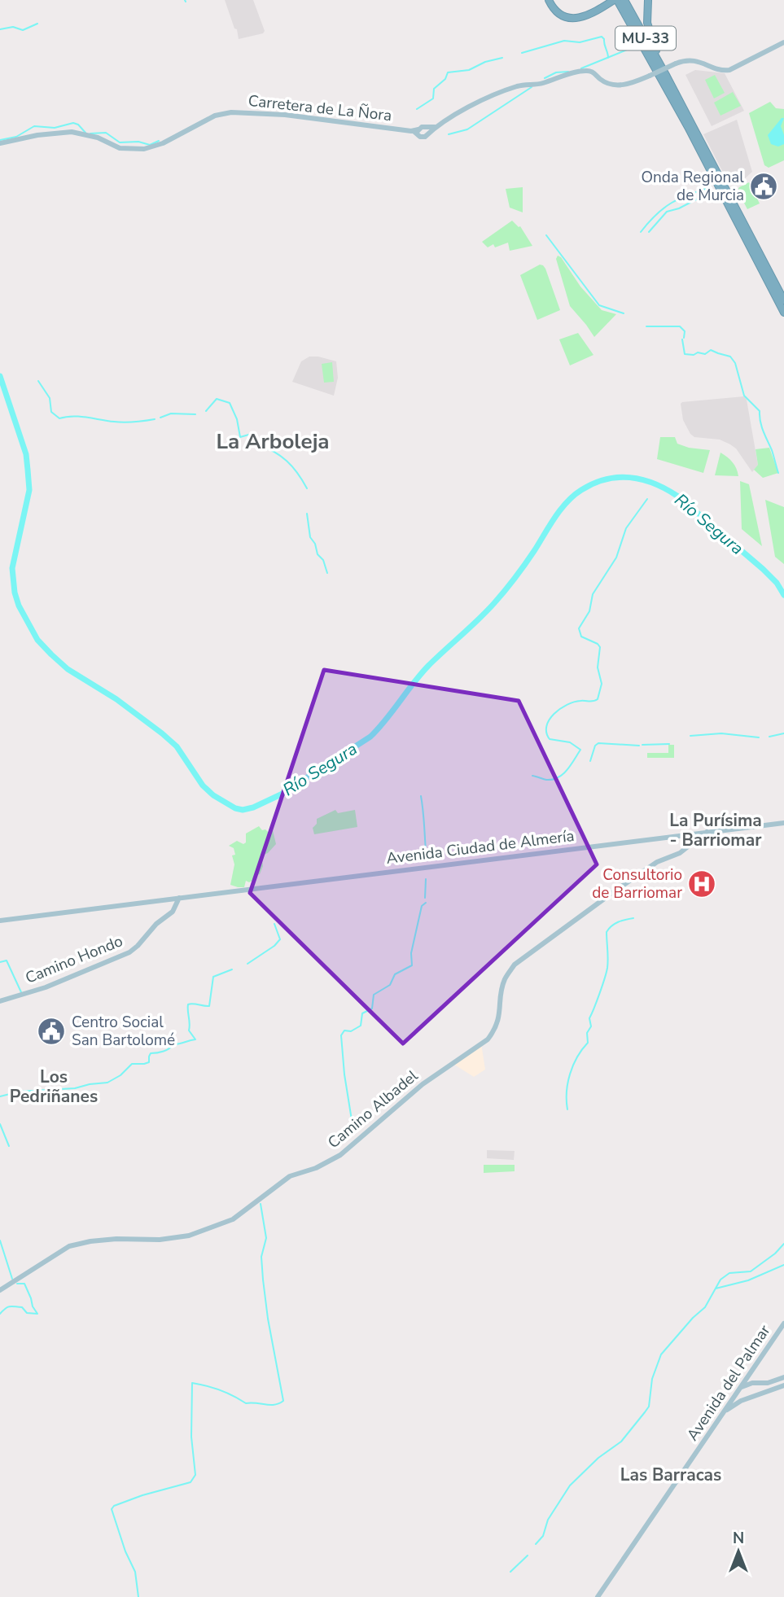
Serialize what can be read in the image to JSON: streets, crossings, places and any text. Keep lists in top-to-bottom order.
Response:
{
  "streets": {
    "highway": ["MU-33"],
    "main road": [
      "Carretera de La Ñora",
      "Avenida Ciudad de Almería",
      "Camino Hondo",
      "Camino Albadel",
      "Avenida del Palmar"
    ]
  },
  "crossings": [
    ["Avenida Ciudad de Almería", "Camino Hondo"],
    ["Avenida Ciudad de Almería", "Camino Albadel"]
  ],
  "districts": [
    "La Arboleja",
    "La Purísima - Barriomar",
    "Los Pedriñanes",
    "Las Barracas"
  ],
  "water": ["Río Segura"],
  "places": {
    "public building": ["Onda Regional de Murcia", "Centro Social San Bartolomé"],
    "hospital": ["Consultorio de Barriomar"]
  },
  "north": "top"
}
